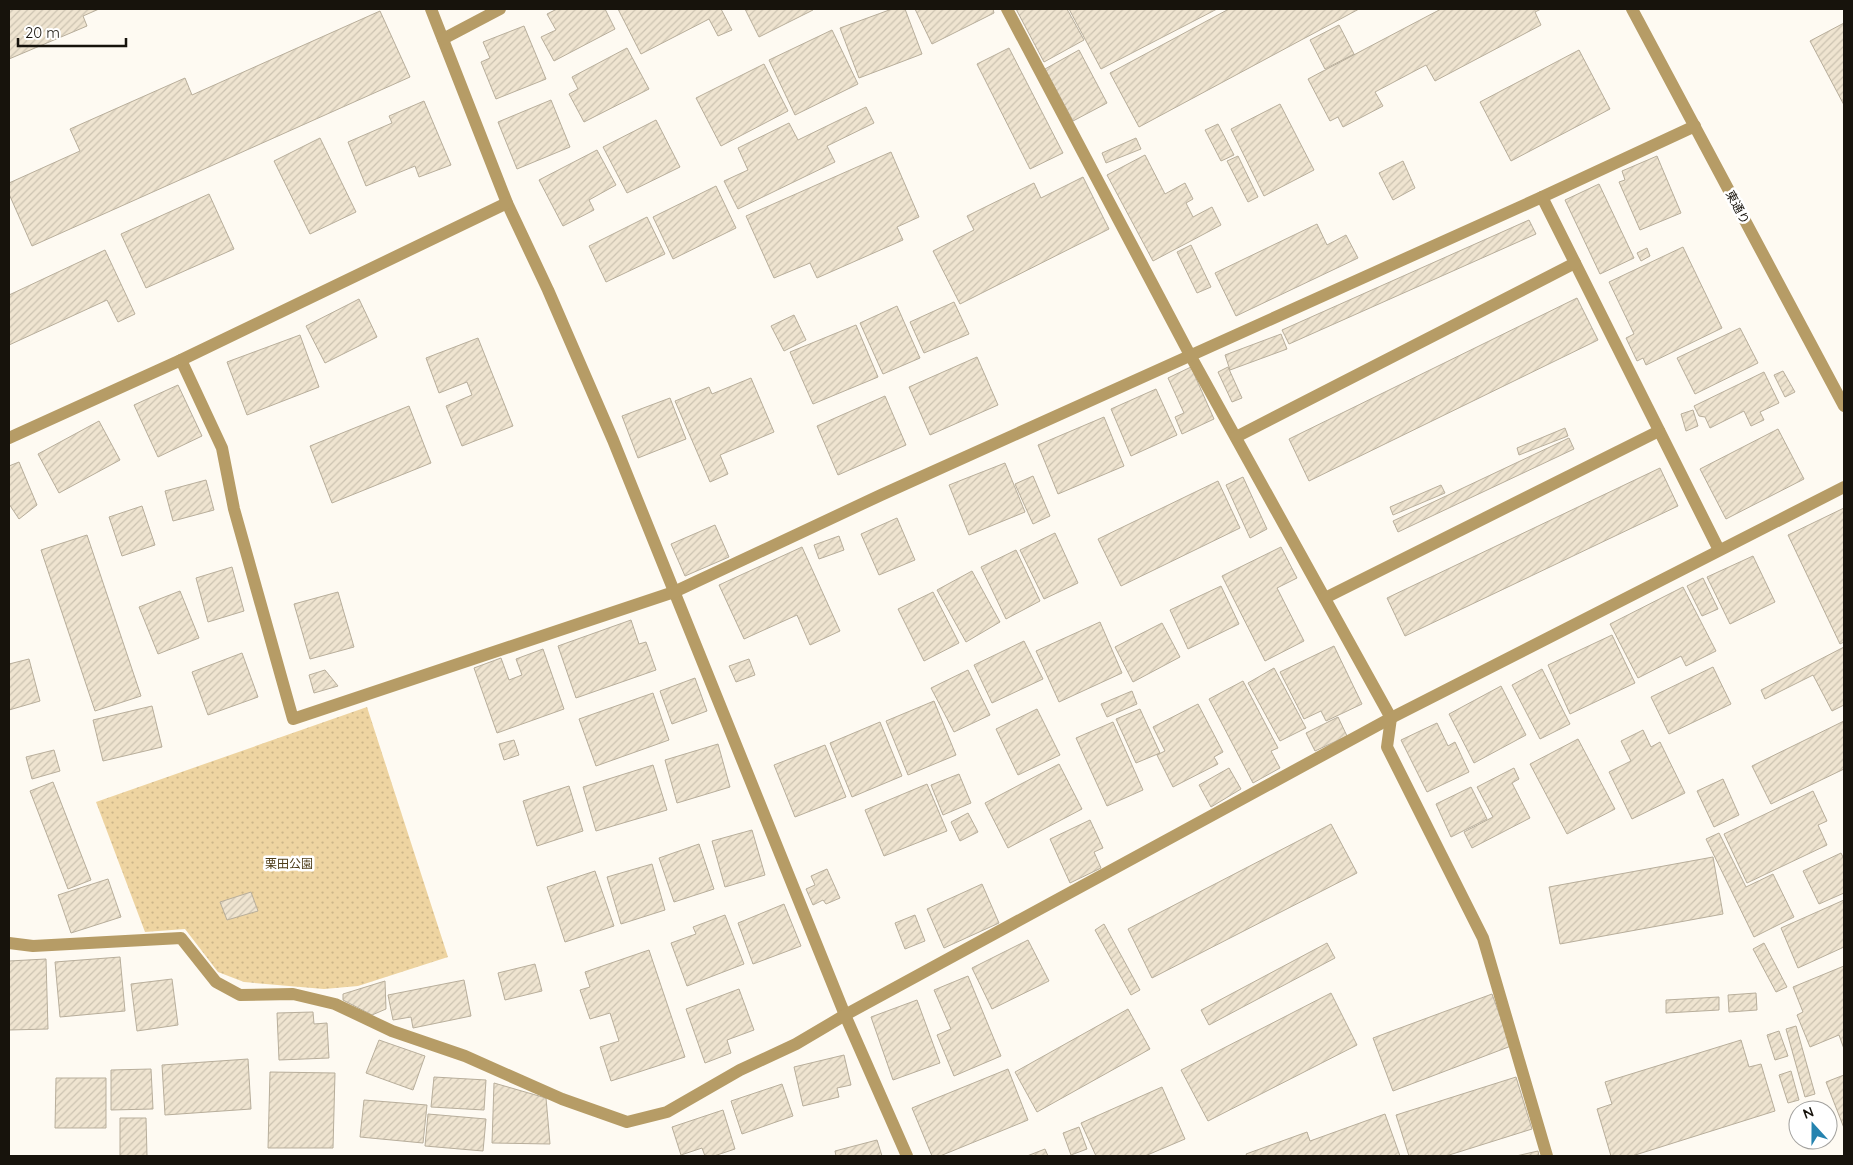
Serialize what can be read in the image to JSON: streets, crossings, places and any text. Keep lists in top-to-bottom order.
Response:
{
  "streets": {
    "street": ["東通り"]
  },
  "parks": ["栗田公園"],
  "scale_bar": "20 m",
  "north": "top"
}
